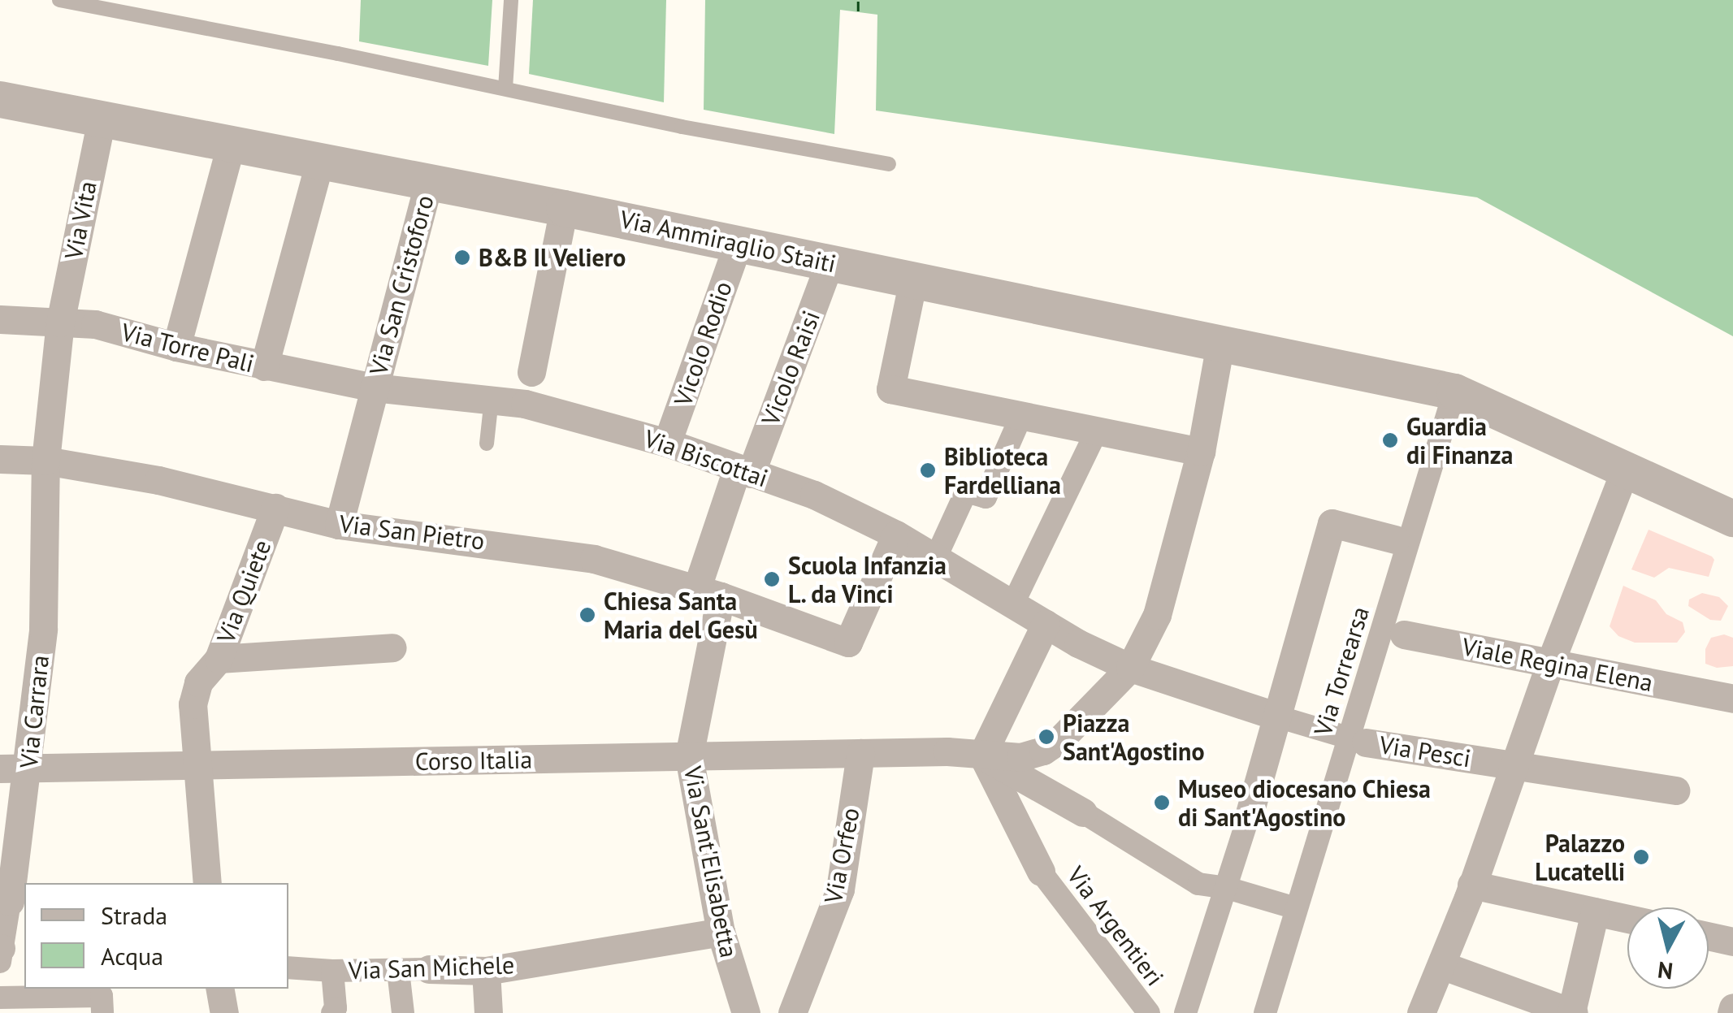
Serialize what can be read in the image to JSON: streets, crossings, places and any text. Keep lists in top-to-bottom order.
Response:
{
  "streets": {
    "street": [
      "Via Vita",
      "Via Ammiraglio Staiti",
      "Via San Cristoforo",
      "Vicolo Rodio",
      "Via Torre Pali",
      "Vicolo Raisi",
      "Via Biscottai",
      "Via San Pietro",
      "Via Quiete",
      "Viale Regina Elena",
      "Via Torrearsa",
      "Via Carrara",
      "Via Pesci",
      "Corso Italia",
      "Via Orfeo",
      "Via Sant'Elisabetta",
      "Via Argentieri",
      "Via San Michele"
    ]
  },
  "crossings": [
    ["Via Vita", "Via Ammiraglio Staiti"],
    ["Via Vita", "Via Torre Pali"],
    ["Via Vita", "Via San Pietro"],
    ["Via Vita", "Via Carrara"],
    ["Via Ammiraglio Staiti", "Via San Cristoforo"],
    ["Via Ammiraglio Staiti", "Vicolo Rodio"],
    ["Via Ammiraglio Staiti", "Vicolo Raisi"],
    ["Via Ammiraglio Staiti", "Via Torrearsa"],
    ["Via Ammiraglio Staiti", "Corso Italia"],
    ["Via San Cristoforo", "Via Torre Pali"],
    ["Via San Cristoforo", "Via Biscottai"],
    ["Via San Cristoforo", "Via San Pietro"],
    ["Vicolo Rodio", "Via Biscottai"],
    ["Via Torre Pali", "Via Biscottai"],
    ["Vicolo Raisi", "Via Biscottai"],
    ["Vicolo Raisi", "Via San Pietro"],
    ["Vicolo Raisi", "Via Sant'Elisabetta"],
    ["Via Biscottai", "Via San Pietro"],
    ["Via Biscottai", "Corso Italia"],
    ["Via San Pietro", "Via Quiete"],
    ["Via San Pietro", "Via Carrara"],
    ["Via San Pietro", "Via Sant'Elisabetta"],
    ["Via Quiete", "Corso Italia"],
    ["Viale Regina Elena", "Via Torrearsa"],
    ["Via Torrearsa", "Via Pesci"],
    ["Via Carrara", "Corso Italia"],
    ["Corso Italia", "Via Orfeo"],
    ["Corso Italia", "Via Sant'Elisabetta"],
    ["Via Sant'Elisabetta", "Via San Michele"]
  ],
  "places": [
    "B&B Il Veliero",
    "Guardia di Finanza",
    "Biblioteca Fardelliana",
    "Scuola Infanzia L. da Vinci",
    "Chiesa Santa Maria del Gesù",
    "Piazza Sant'Agostino",
    "Museo diocesano Chiesa di Sant'Agostino",
    "Palazzo Lucatelli"
  ],
  "legend": ["Strada", "Acqua"],
  "north": "bottom"
}
